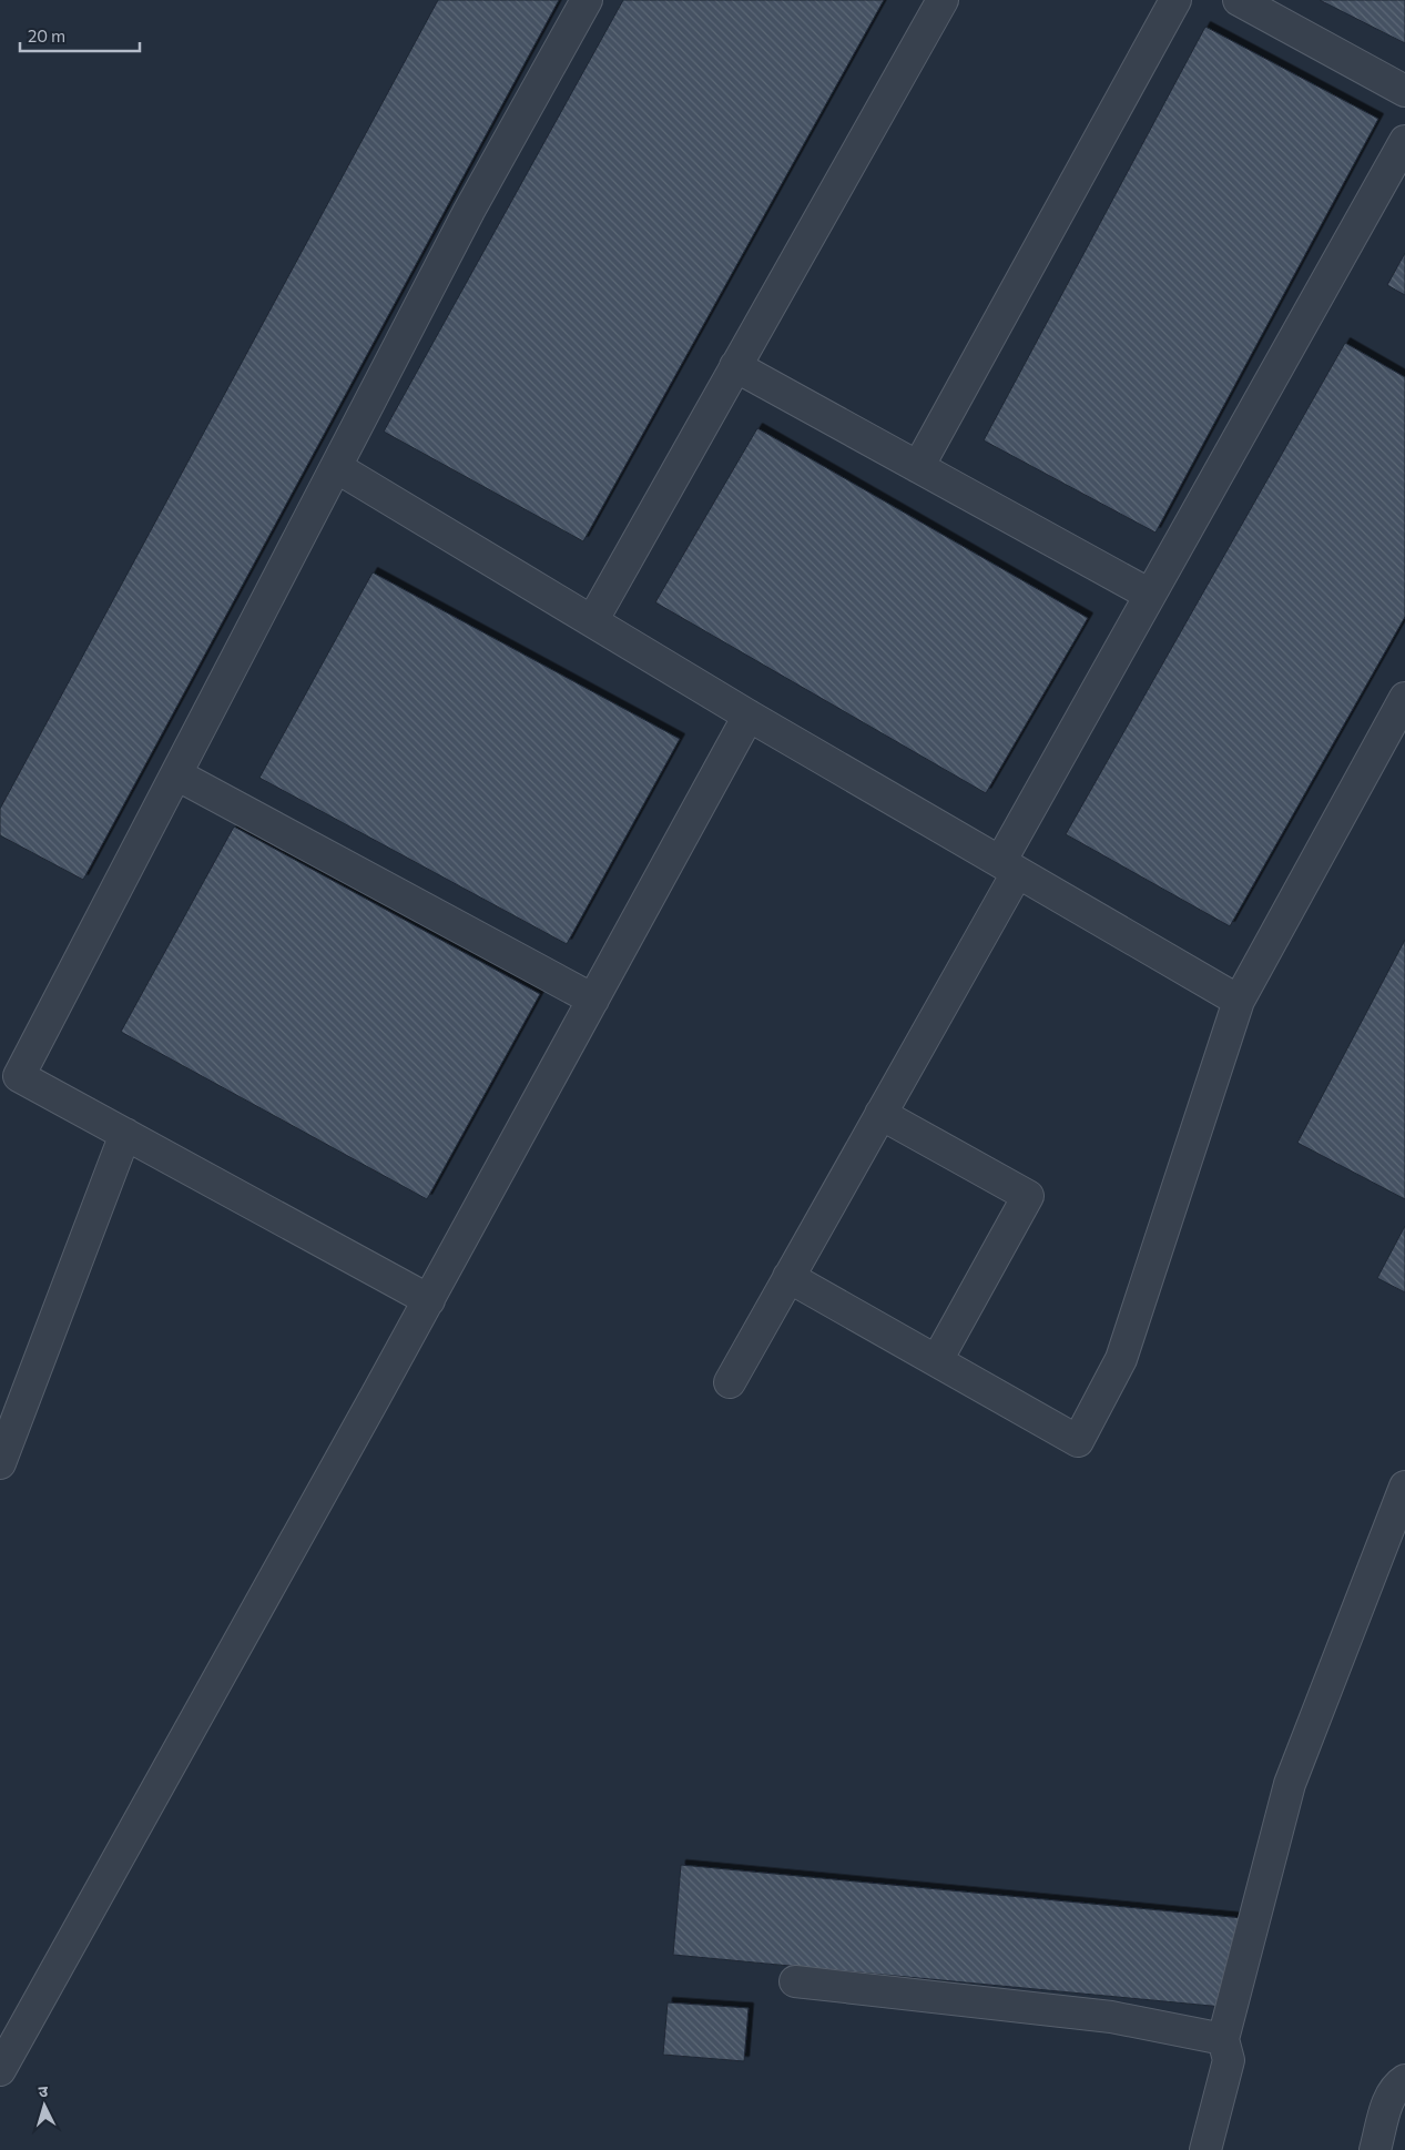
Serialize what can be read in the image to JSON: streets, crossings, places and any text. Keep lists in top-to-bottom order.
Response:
{
  "scale_bar": "20 m",
  "north": "top"
}
